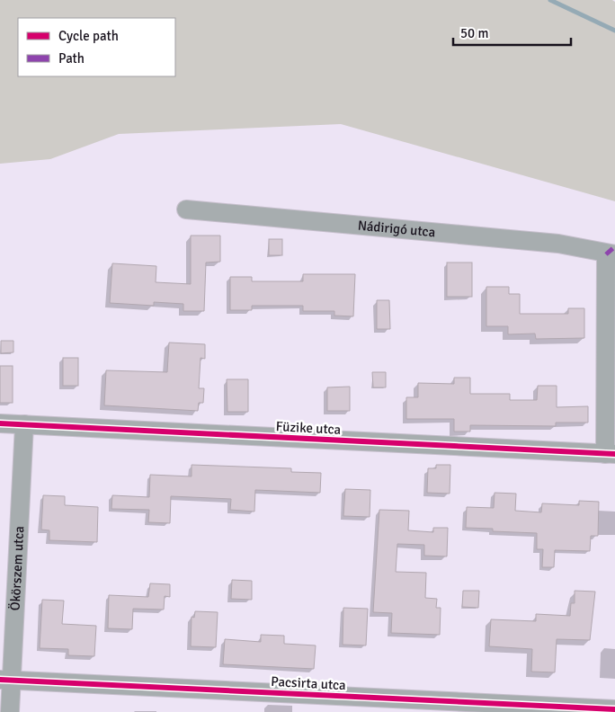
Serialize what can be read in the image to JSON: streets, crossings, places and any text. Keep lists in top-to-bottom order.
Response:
{
  "streets": {
    "street": [
      "Nádirigó utca",
      "Füzike utca",
      "Ökörszem utca",
      "Pacsirta utca"
    ]
  },
  "crossings": [
    ["Nádirigó utca", "Füzike utca"],
    ["Füzike utca", "Ökörszem utca"],
    ["Ökörszem utca", "Pacsirta utca"]
  ],
  "legend": ["Cycle path", "Path"],
  "scale_bar": "50 m"
}
